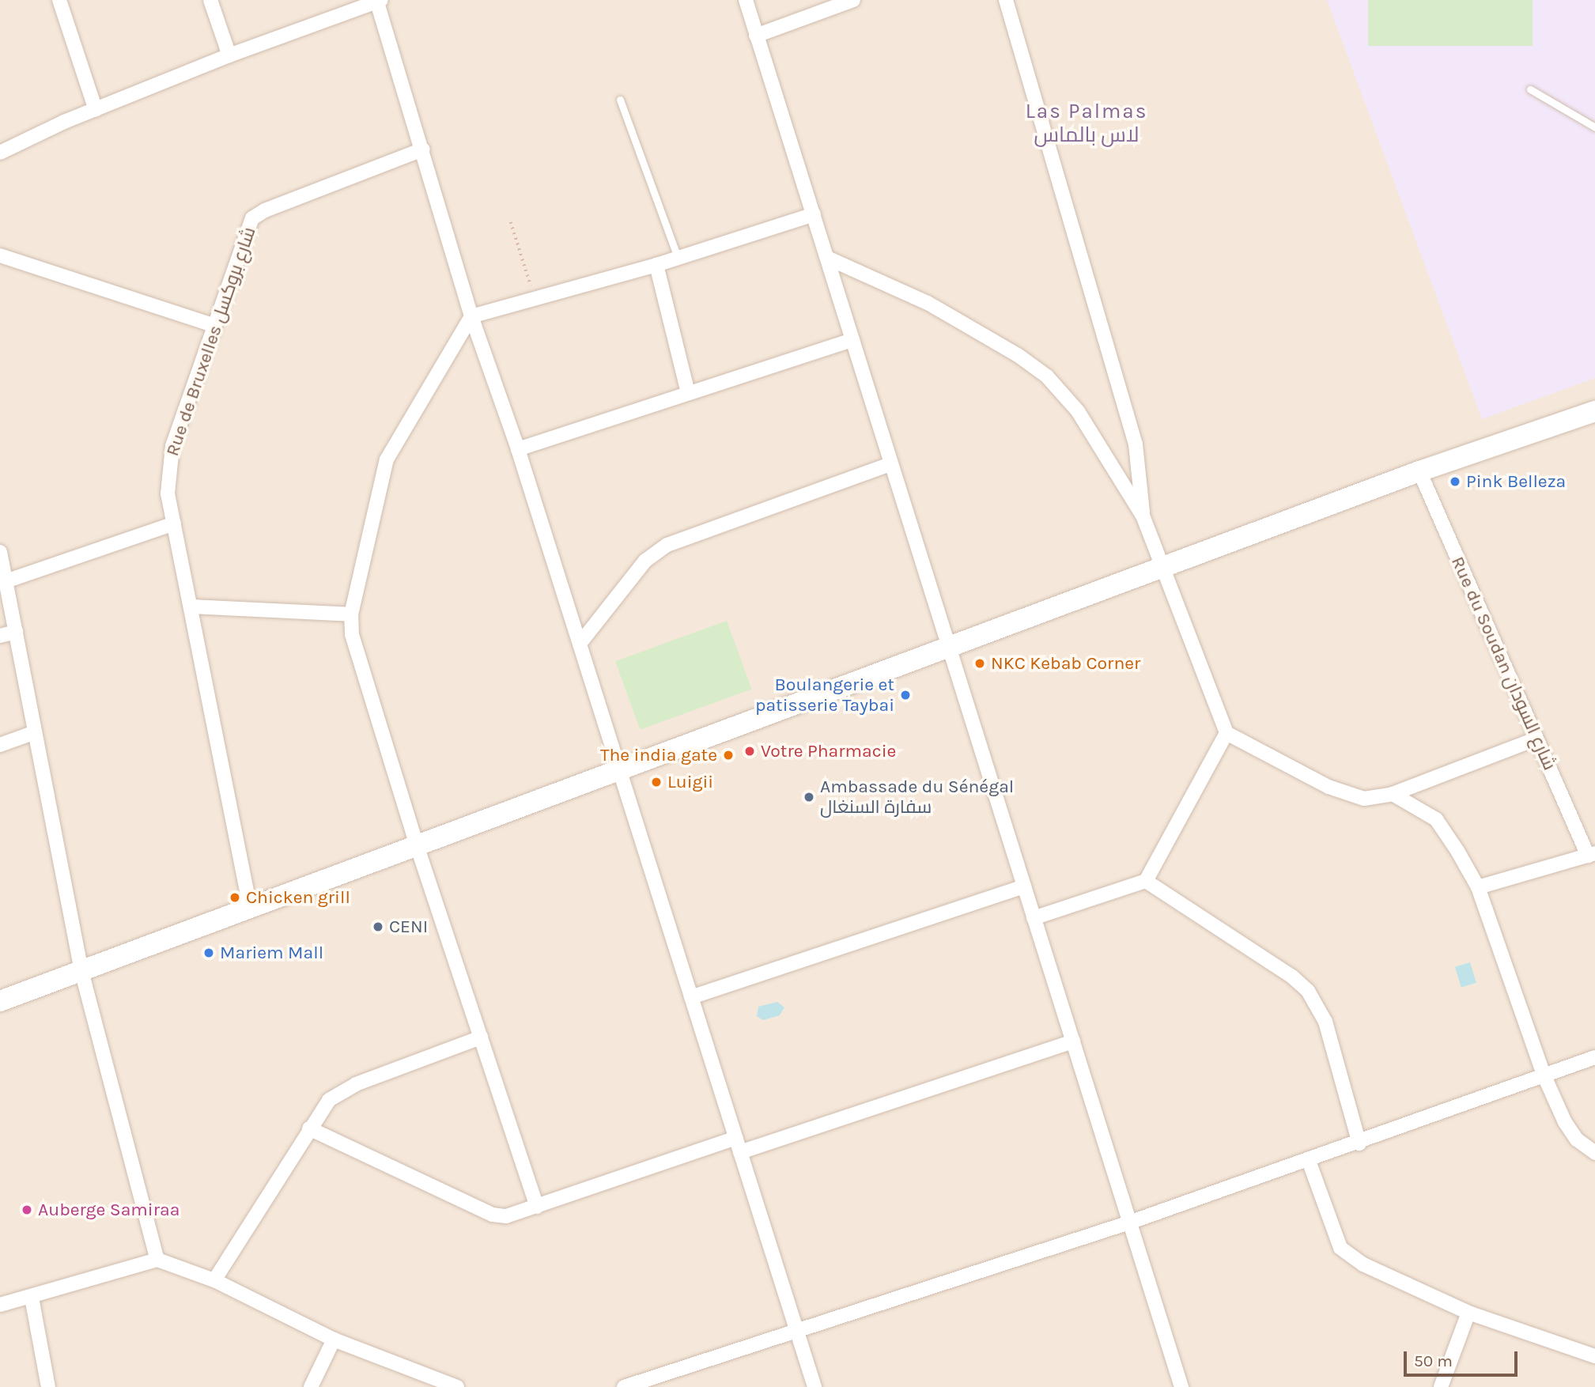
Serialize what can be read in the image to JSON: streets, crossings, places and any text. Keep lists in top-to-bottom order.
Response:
{
  "streets": {
    "street": ["Rue de Bruxelles شارع بروكسل", "Rue du Soudan شارع السودان"]
  },
  "districts": ["Las Palmas لاس بالماس"],
  "places": [
    "Pink Belleza",
    "NKC Kebab Corner",
    "Boulangerie et patisserie Taybai",
    "Votre Pharmacie",
    "The india gate",
    "Luigii",
    "Ambassade du Sénégal سفارة السنغال",
    "Chicken grill",
    "CENI",
    "Mariem Mall",
    "Auberge Samiraa"
  ],
  "scale_bar": "50 m"
}
